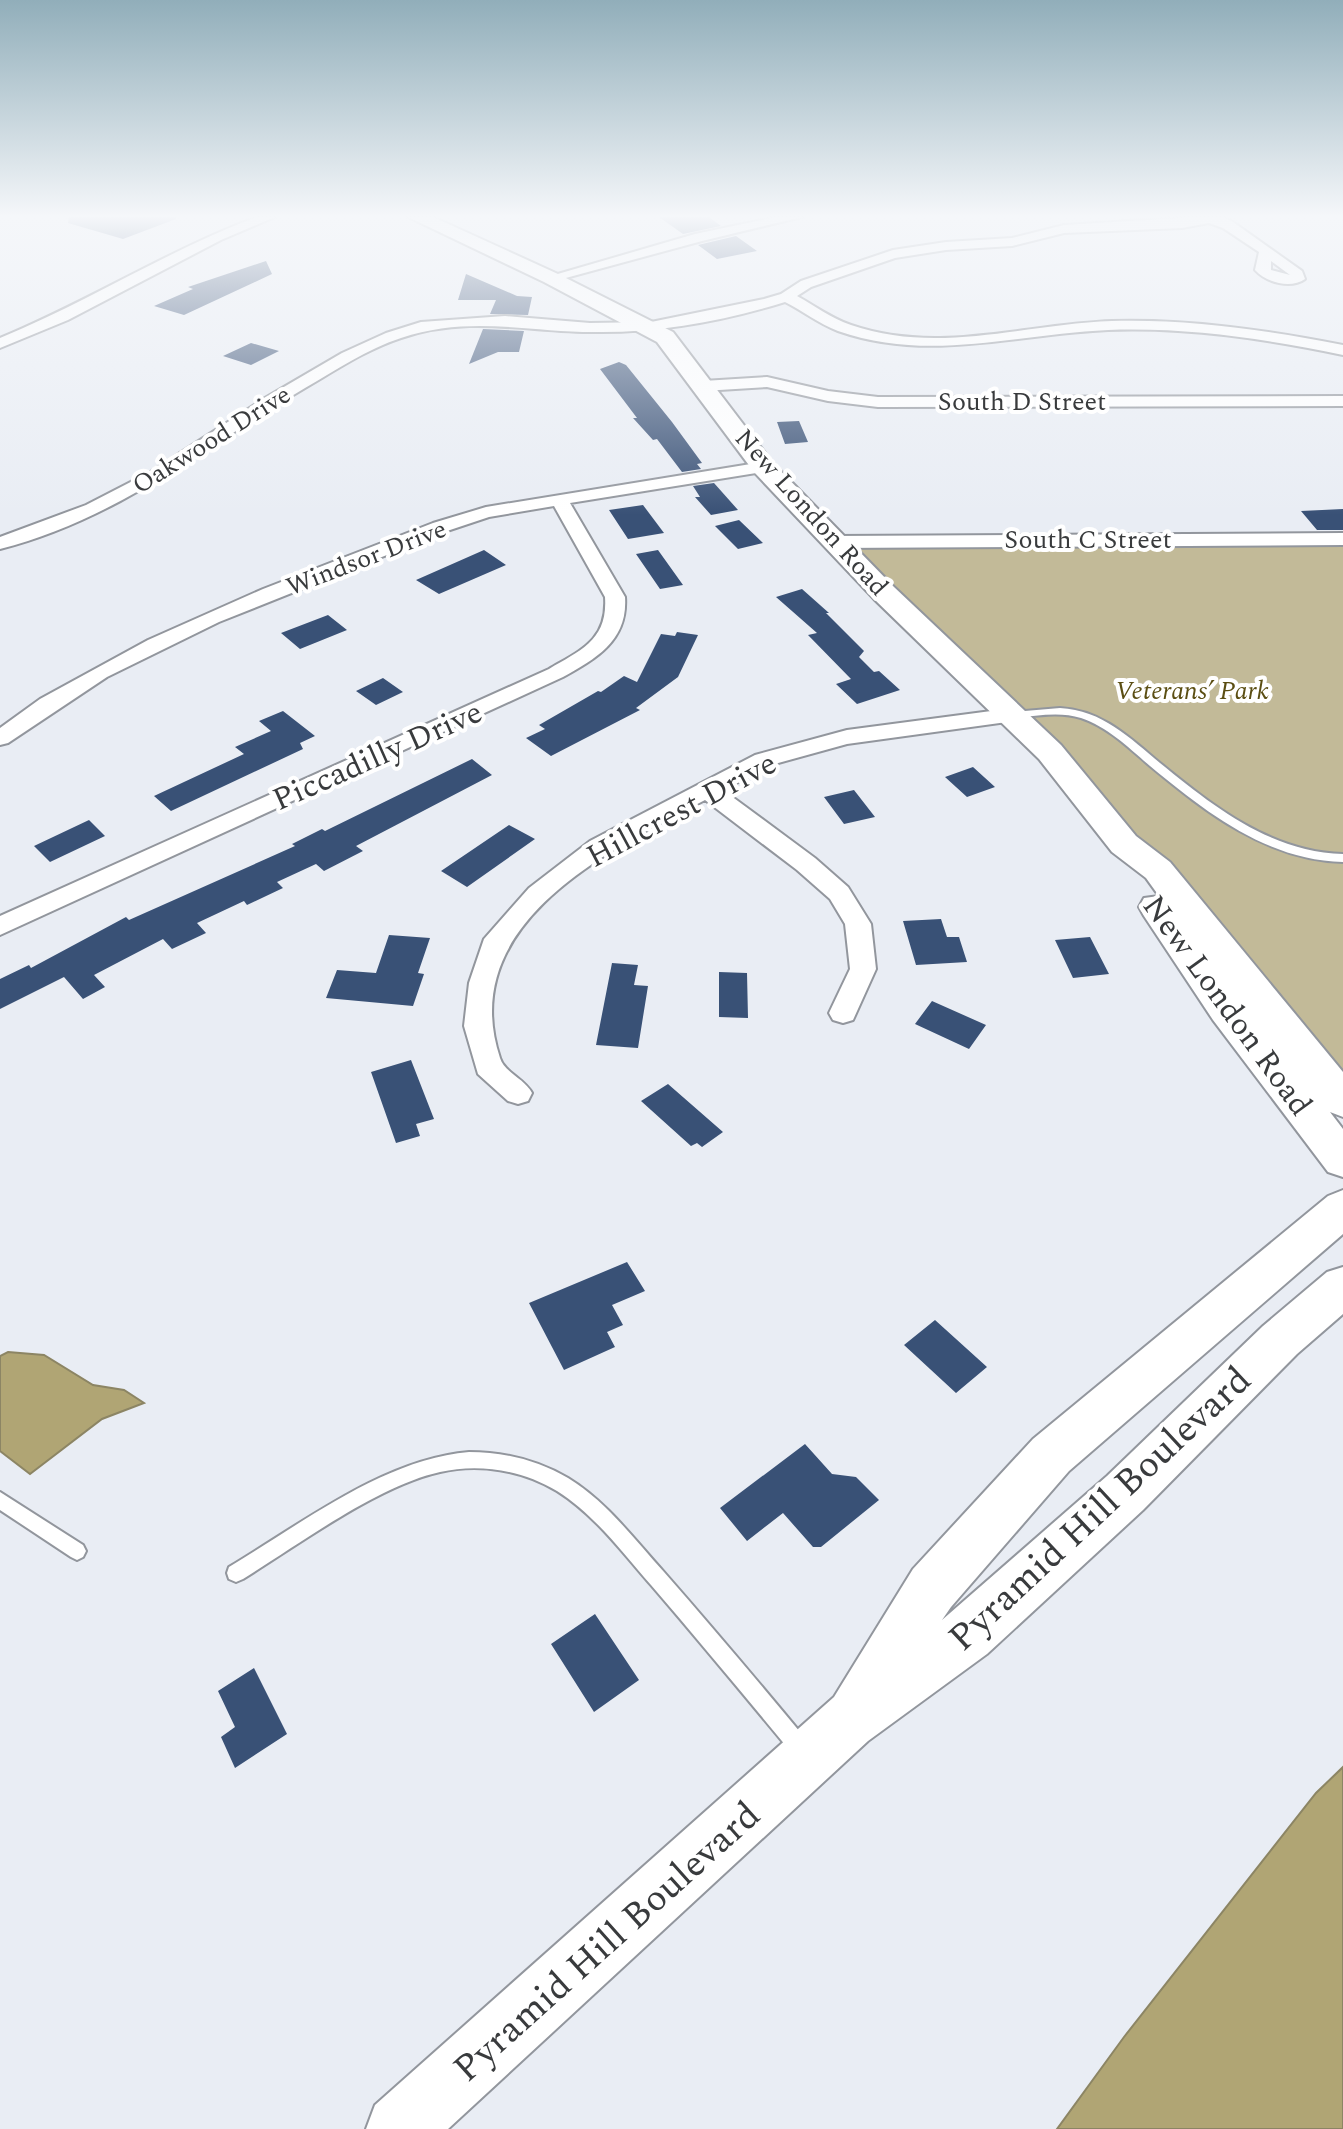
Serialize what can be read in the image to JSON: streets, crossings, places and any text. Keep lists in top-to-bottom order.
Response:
{
  "streets": {
    "street": [
      "South D Street",
      "Oakwood Drive",
      "New London Road",
      "South C Street",
      "Windsor Drive",
      "Piccadilly Drive",
      "Hillcrest Drive",
      "Pyramid Hill Boulevard"
    ]
  },
  "crossings": [
    ["South D Street", "New London Road"],
    ["Oakwood Drive", "New London Road"],
    ["New London Road", "South C Street"],
    ["New London Road", "Windsor Drive"],
    ["New London Road", "Hillcrest Drive"],
    ["Windsor Drive", "Piccadilly Drive"]
  ],
  "parks": ["Veterans’ Park"]
}
